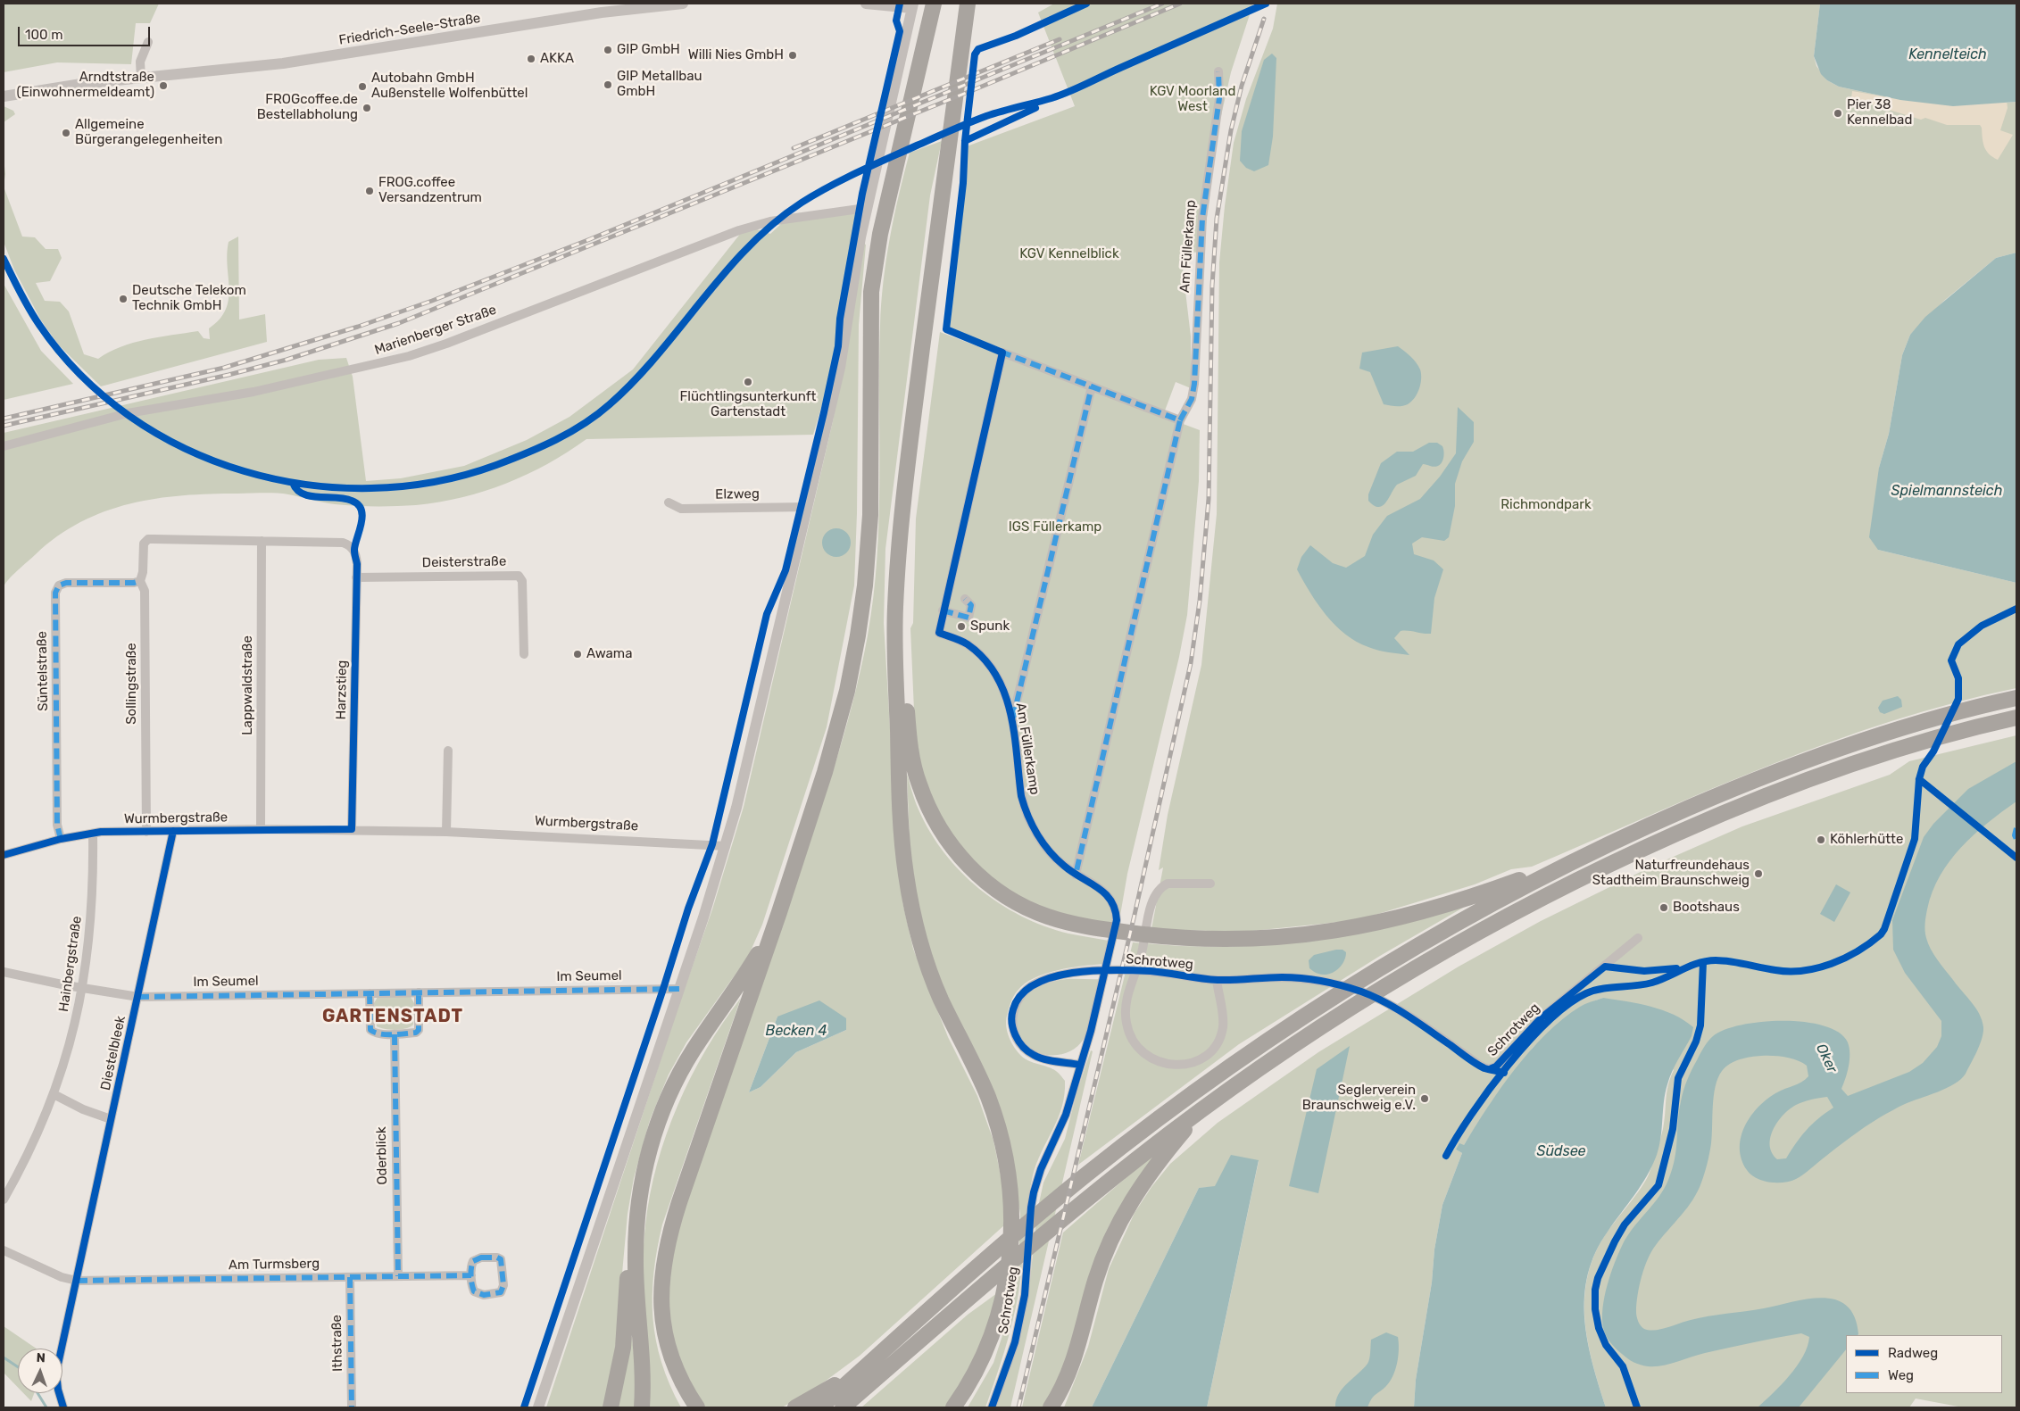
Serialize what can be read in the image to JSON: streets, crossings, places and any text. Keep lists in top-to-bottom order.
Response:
{
  "streets": {
    "street": [
      "Friedrich-Seele-Straße",
      "Am Füllerkamp",
      "Marienberger Straße",
      "Elzweg",
      "Deisterstraße",
      "Süntelstraße",
      "Sollingstraße",
      "Lappwaldstraße",
      "Harzstieg",
      "Wurmbergstraße",
      "Schrotweg",
      "Hainbergstraße",
      "Im Seumel",
      "Diestelbleek",
      "Oderblick",
      "Am Turmsberg",
      "Ithstraße"
    ]
  },
  "crossings": [
    ["Am Füllerkamp", "Schrotweg"],
    ["Deisterstraße", "Harzstieg"],
    ["Süntelstraße", "Sollingstraße"],
    ["Süntelstraße", "Wurmbergstraße"],
    ["Sollingstraße", "Harzstieg"],
    ["Sollingstraße", "Wurmbergstraße"],
    ["Lappwaldstraße", "Harzstieg"],
    ["Lappwaldstraße", "Wurmbergstraße"],
    ["Harzstieg", "Wurmbergstraße"],
    ["Wurmbergstraße", "Hainbergstraße"],
    ["Wurmbergstraße", "Diestelbleek"],
    ["Hainbergstraße", "Im Seumel"],
    ["Im Seumel", "Diestelbleek"],
    ["Diestelbleek", "Am Turmsberg"],
    ["Oderblick", "Am Turmsberg"],
    ["Am Turmsberg", "Ithstraße"]
  ],
  "districts": ["GARTENSTADT"],
  "water": [
    "Kennelteich",
    "Spielmannsteich",
    "Becken 4",
    "Oker",
    "Südsee"
  ],
  "parks": [
    "KGV Moorland West",
    "KGV Kennelblick",
    "Richmondpark",
    "IGS Füllerkamp"
  ],
  "places": [
    "GIP GmbH",
    "Willi Nies GmbH",
    "AKKA",
    "GIP Metallbau GmbH",
    "Arndtstraße (Einwohnermeldeamt)",
    "Autobahn GmbH Außenstelle Wolfenbüttel",
    "FROGcoffee.de Bestellabholung",
    "Pier 38 Kennelbad",
    "Allgemeine Bürgerangelegenheiten",
    "FROG.coffee Versandzentrum",
    "Deutsche Telekom Technik GmbH",
    "Flüchtlingsunterkunft Gartenstadt",
    "Spunk",
    "Awama",
    "Köhlerhütte",
    "Naturfreundehaus Stadtheim Braunschweig",
    "Bootshaus",
    "Seglerverein Braunschweig e.V."
  ],
  "legend": ["Radweg", "Weg"],
  "scale_bar": "100 m",
  "north": "top"
}
